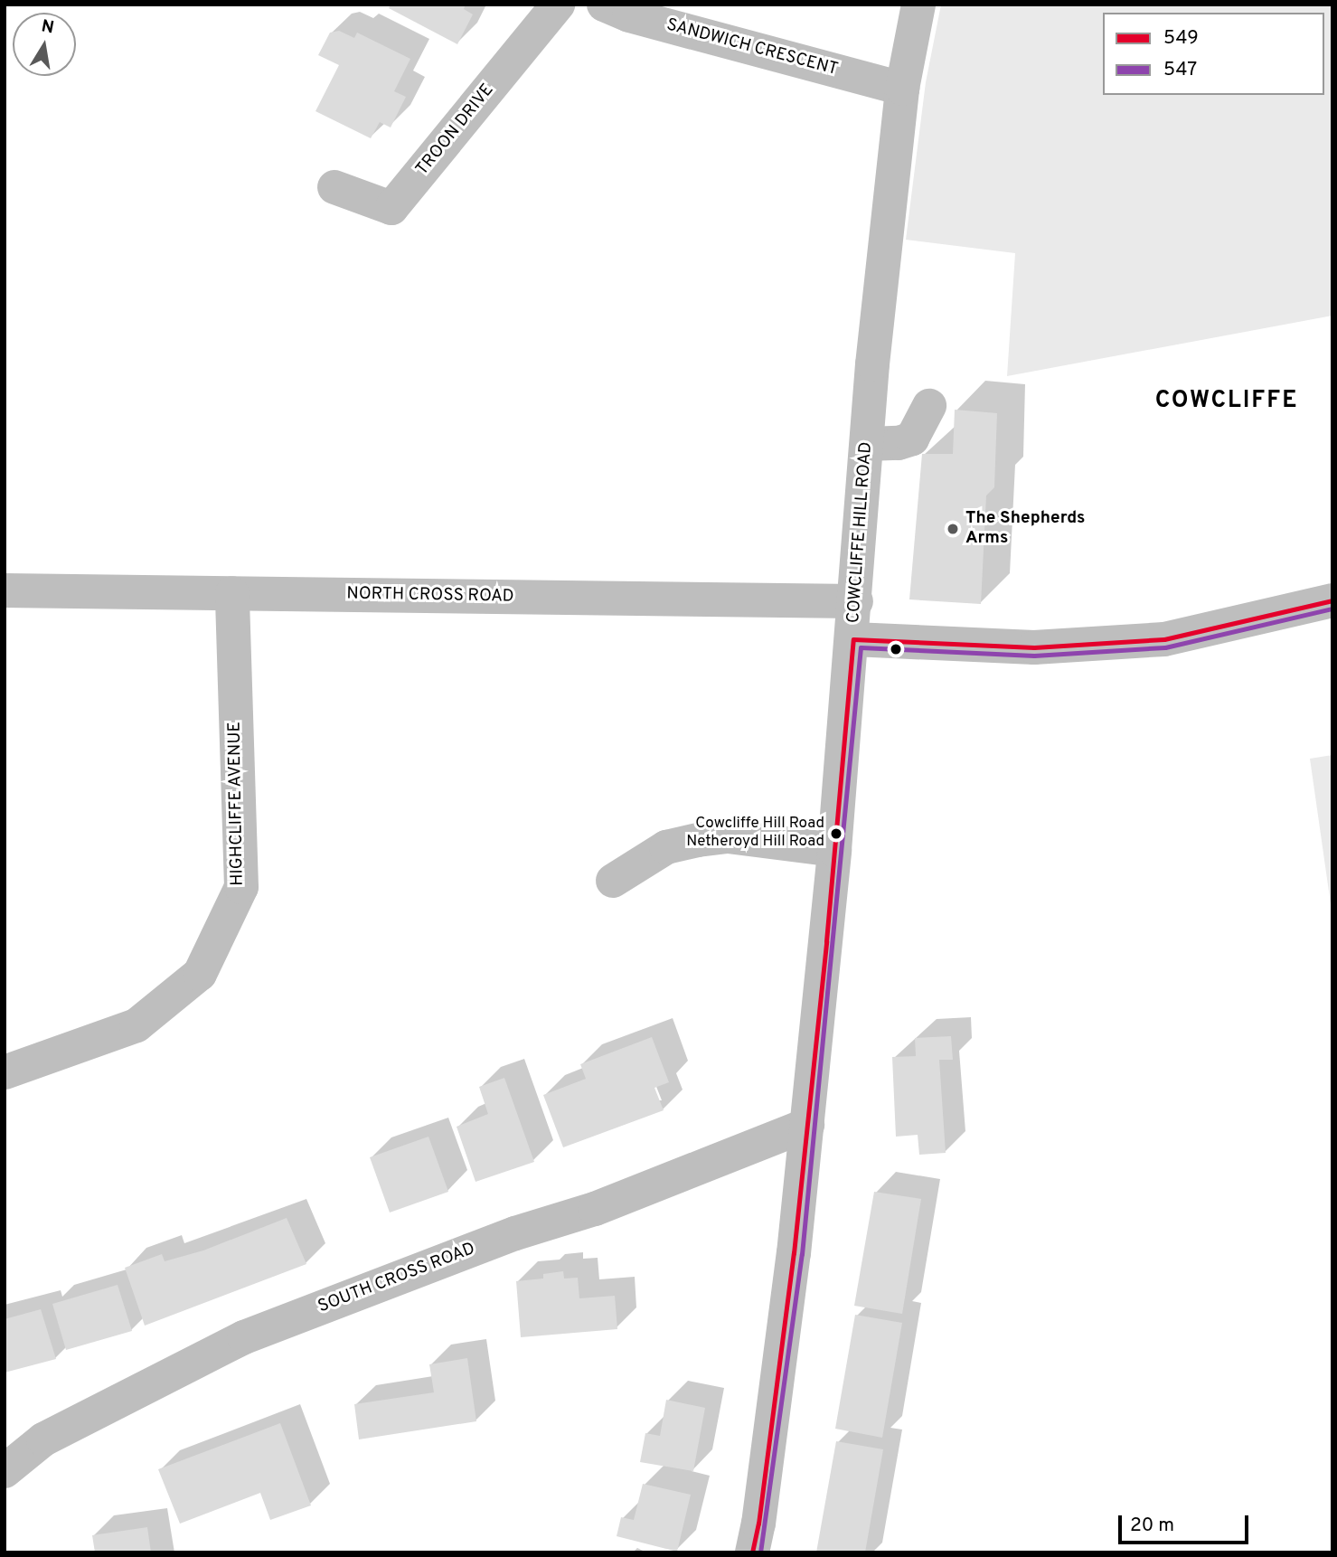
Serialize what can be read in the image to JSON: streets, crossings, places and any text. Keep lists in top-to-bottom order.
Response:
{
  "streets": {
    "street": [
      "SANDWICH CRESCENT",
      "TROON DRIVE",
      "COWCLIFFE HILL ROAD",
      "NORTH CROSS ROAD",
      "HIGHCLIFFE AVENUE",
      "SOUTH CROSS ROAD"
    ]
  },
  "crossings": [
    ["SANDWICH CRESCENT", "COWCLIFFE HILL ROAD"],
    ["COWCLIFFE HILL ROAD", "NORTH CROSS ROAD"],
    ["COWCLIFFE HILL ROAD", "SOUTH CROSS ROAD"],
    ["NORTH CROSS ROAD", "HIGHCLIFFE AVENUE"]
  ],
  "districts": ["COWCLIFFE"],
  "places": ["The Shepherds Arms", "Cowcliffe Hill Road Netheroyd Hill Road"],
  "lines": ["transit line 549", "transit line 547"],
  "legend": ["549", "547"],
  "scale_bar": "20 m",
  "north": "top"
}
